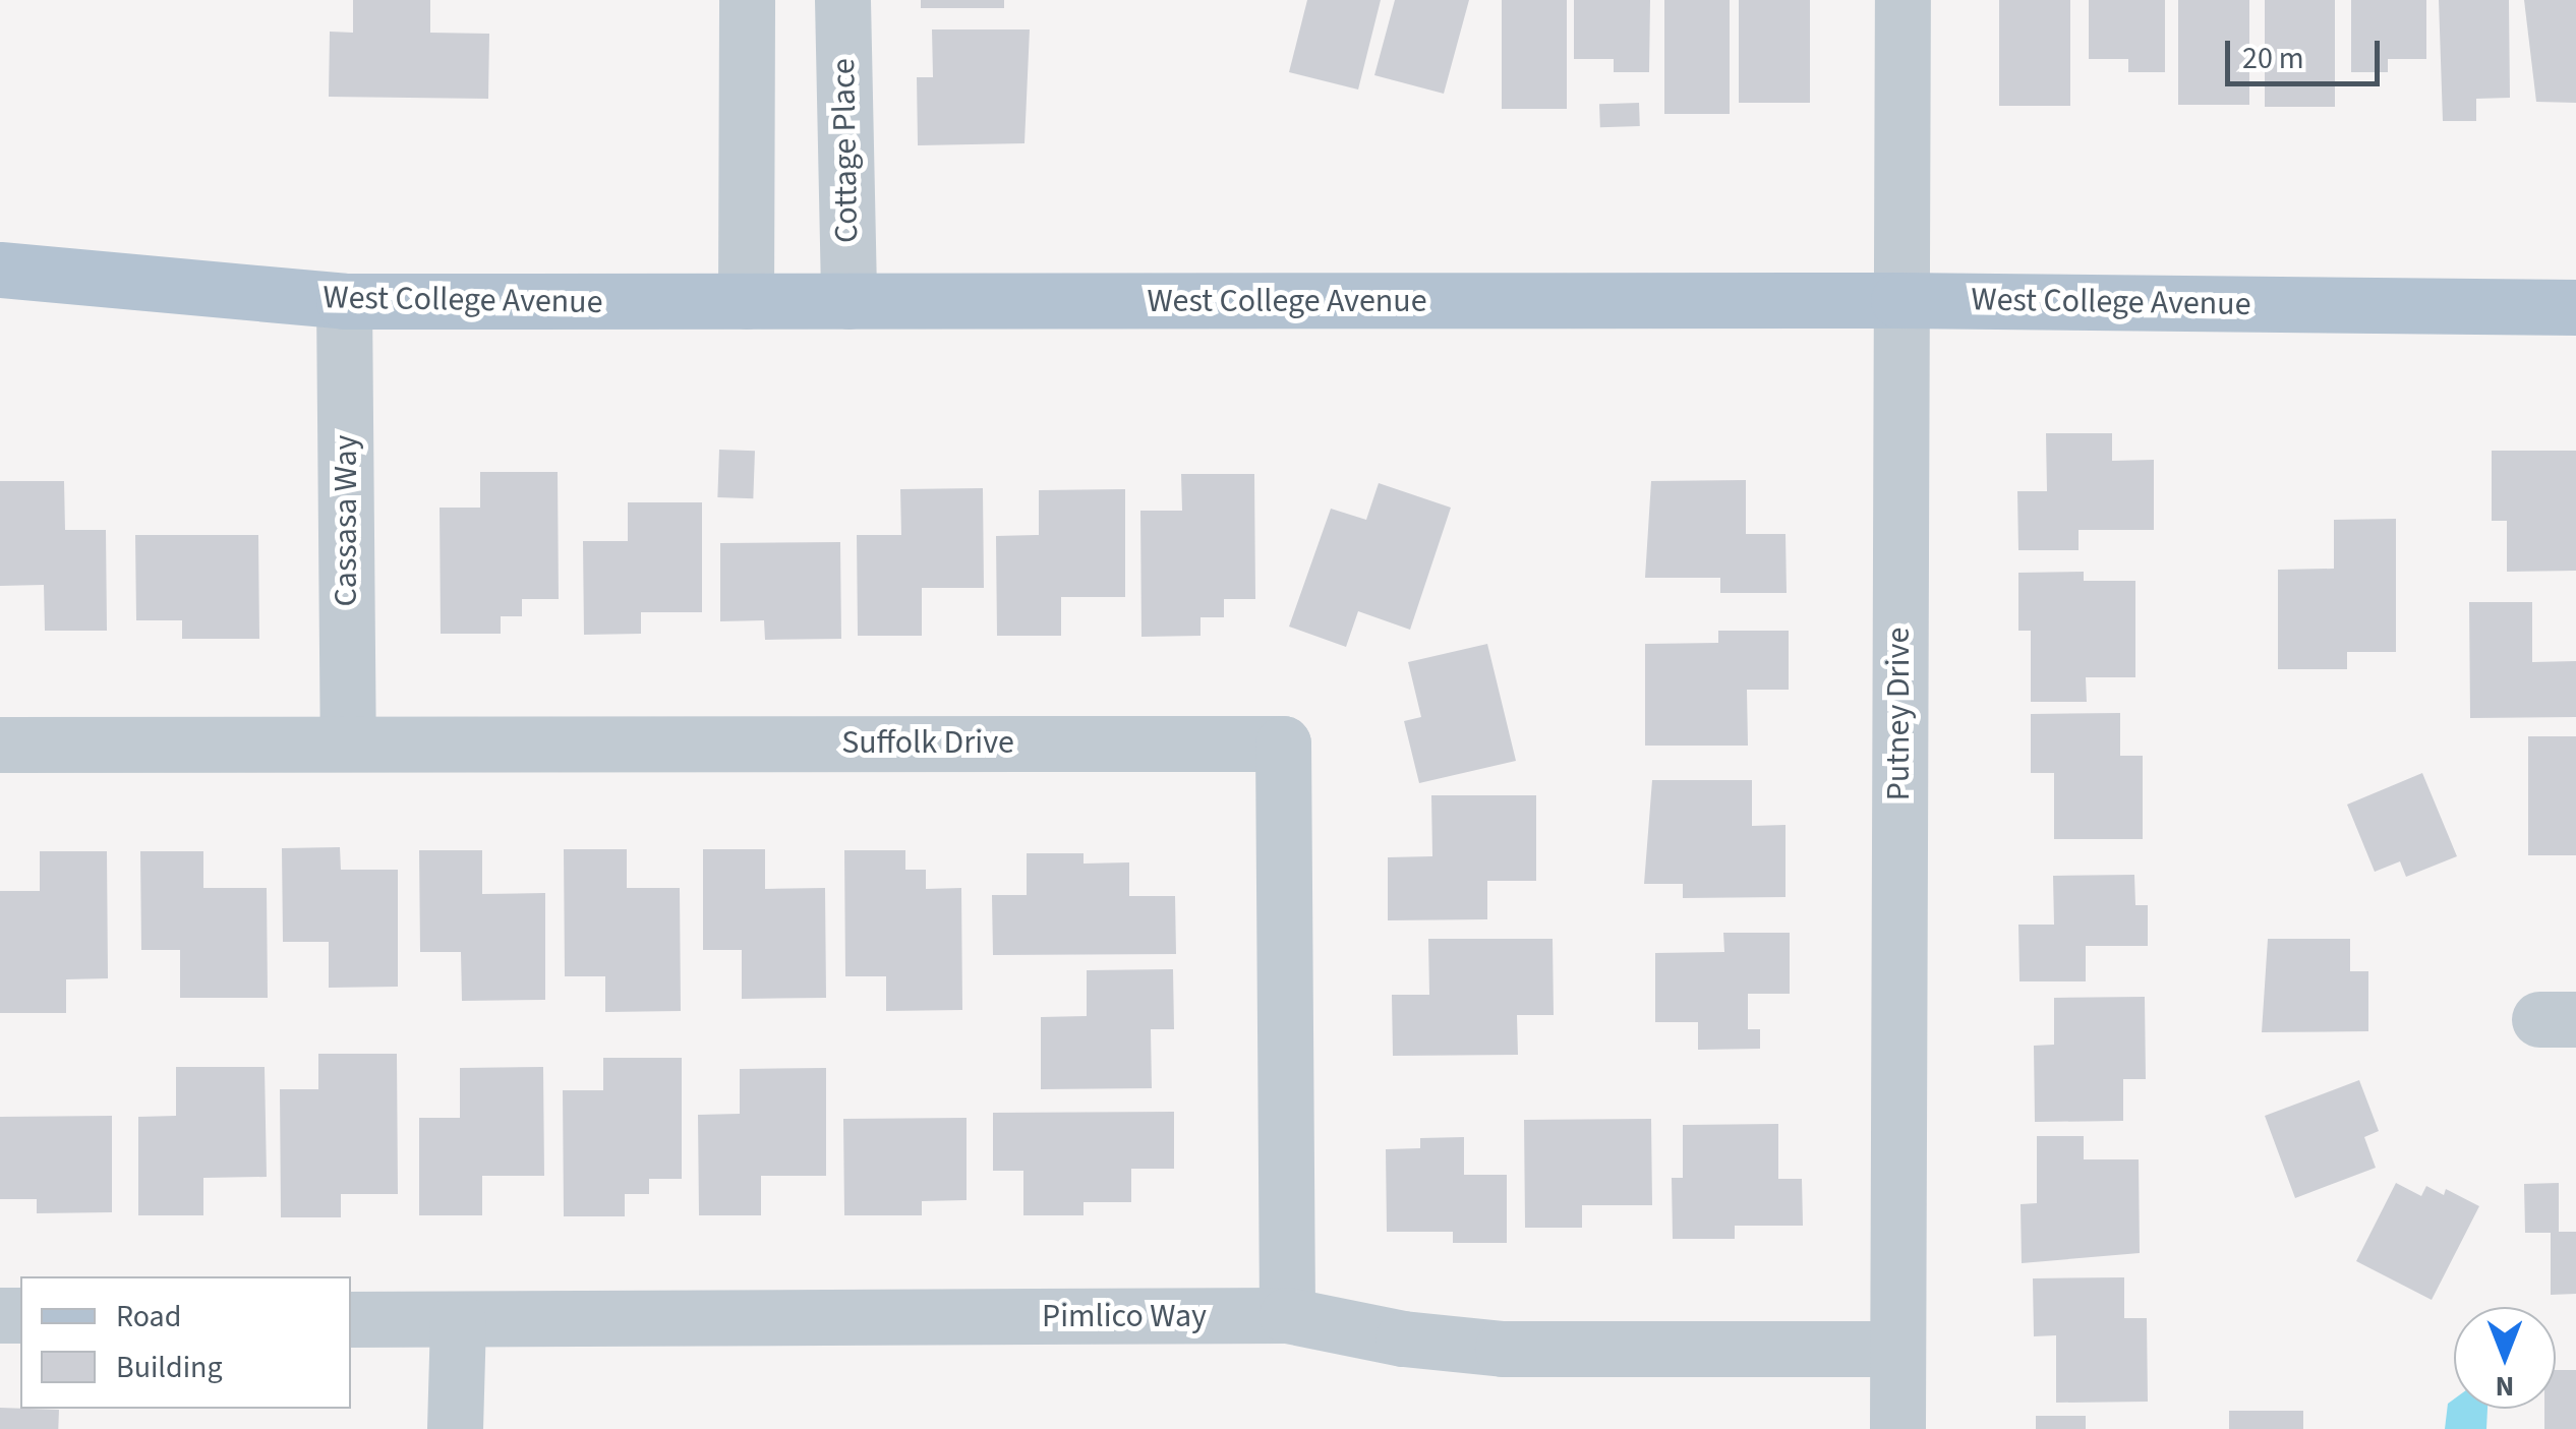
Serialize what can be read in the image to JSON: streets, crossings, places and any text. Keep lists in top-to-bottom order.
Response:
{
  "streets": {
    "main road": ["West College Avenue"],
    "street": [
      "Cottage Place",
      "Cassasa Way",
      "Putney Drive",
      "Suffolk Drive",
      "Pimlico Way"
    ]
  },
  "crossings": [
    ["Cottage Place", "West College Avenue"],
    ["West College Avenue", "Cassasa Way"],
    ["West College Avenue", "Putney Drive"],
    ["Cassasa Way", "Suffolk Drive"],
    ["Putney Drive", "Pimlico Way"],
    ["Suffolk Drive", "Pimlico Way"]
  ],
  "legend": ["Road", "Building"],
  "scale_bar": "20 m",
  "north": "bottom"
}
